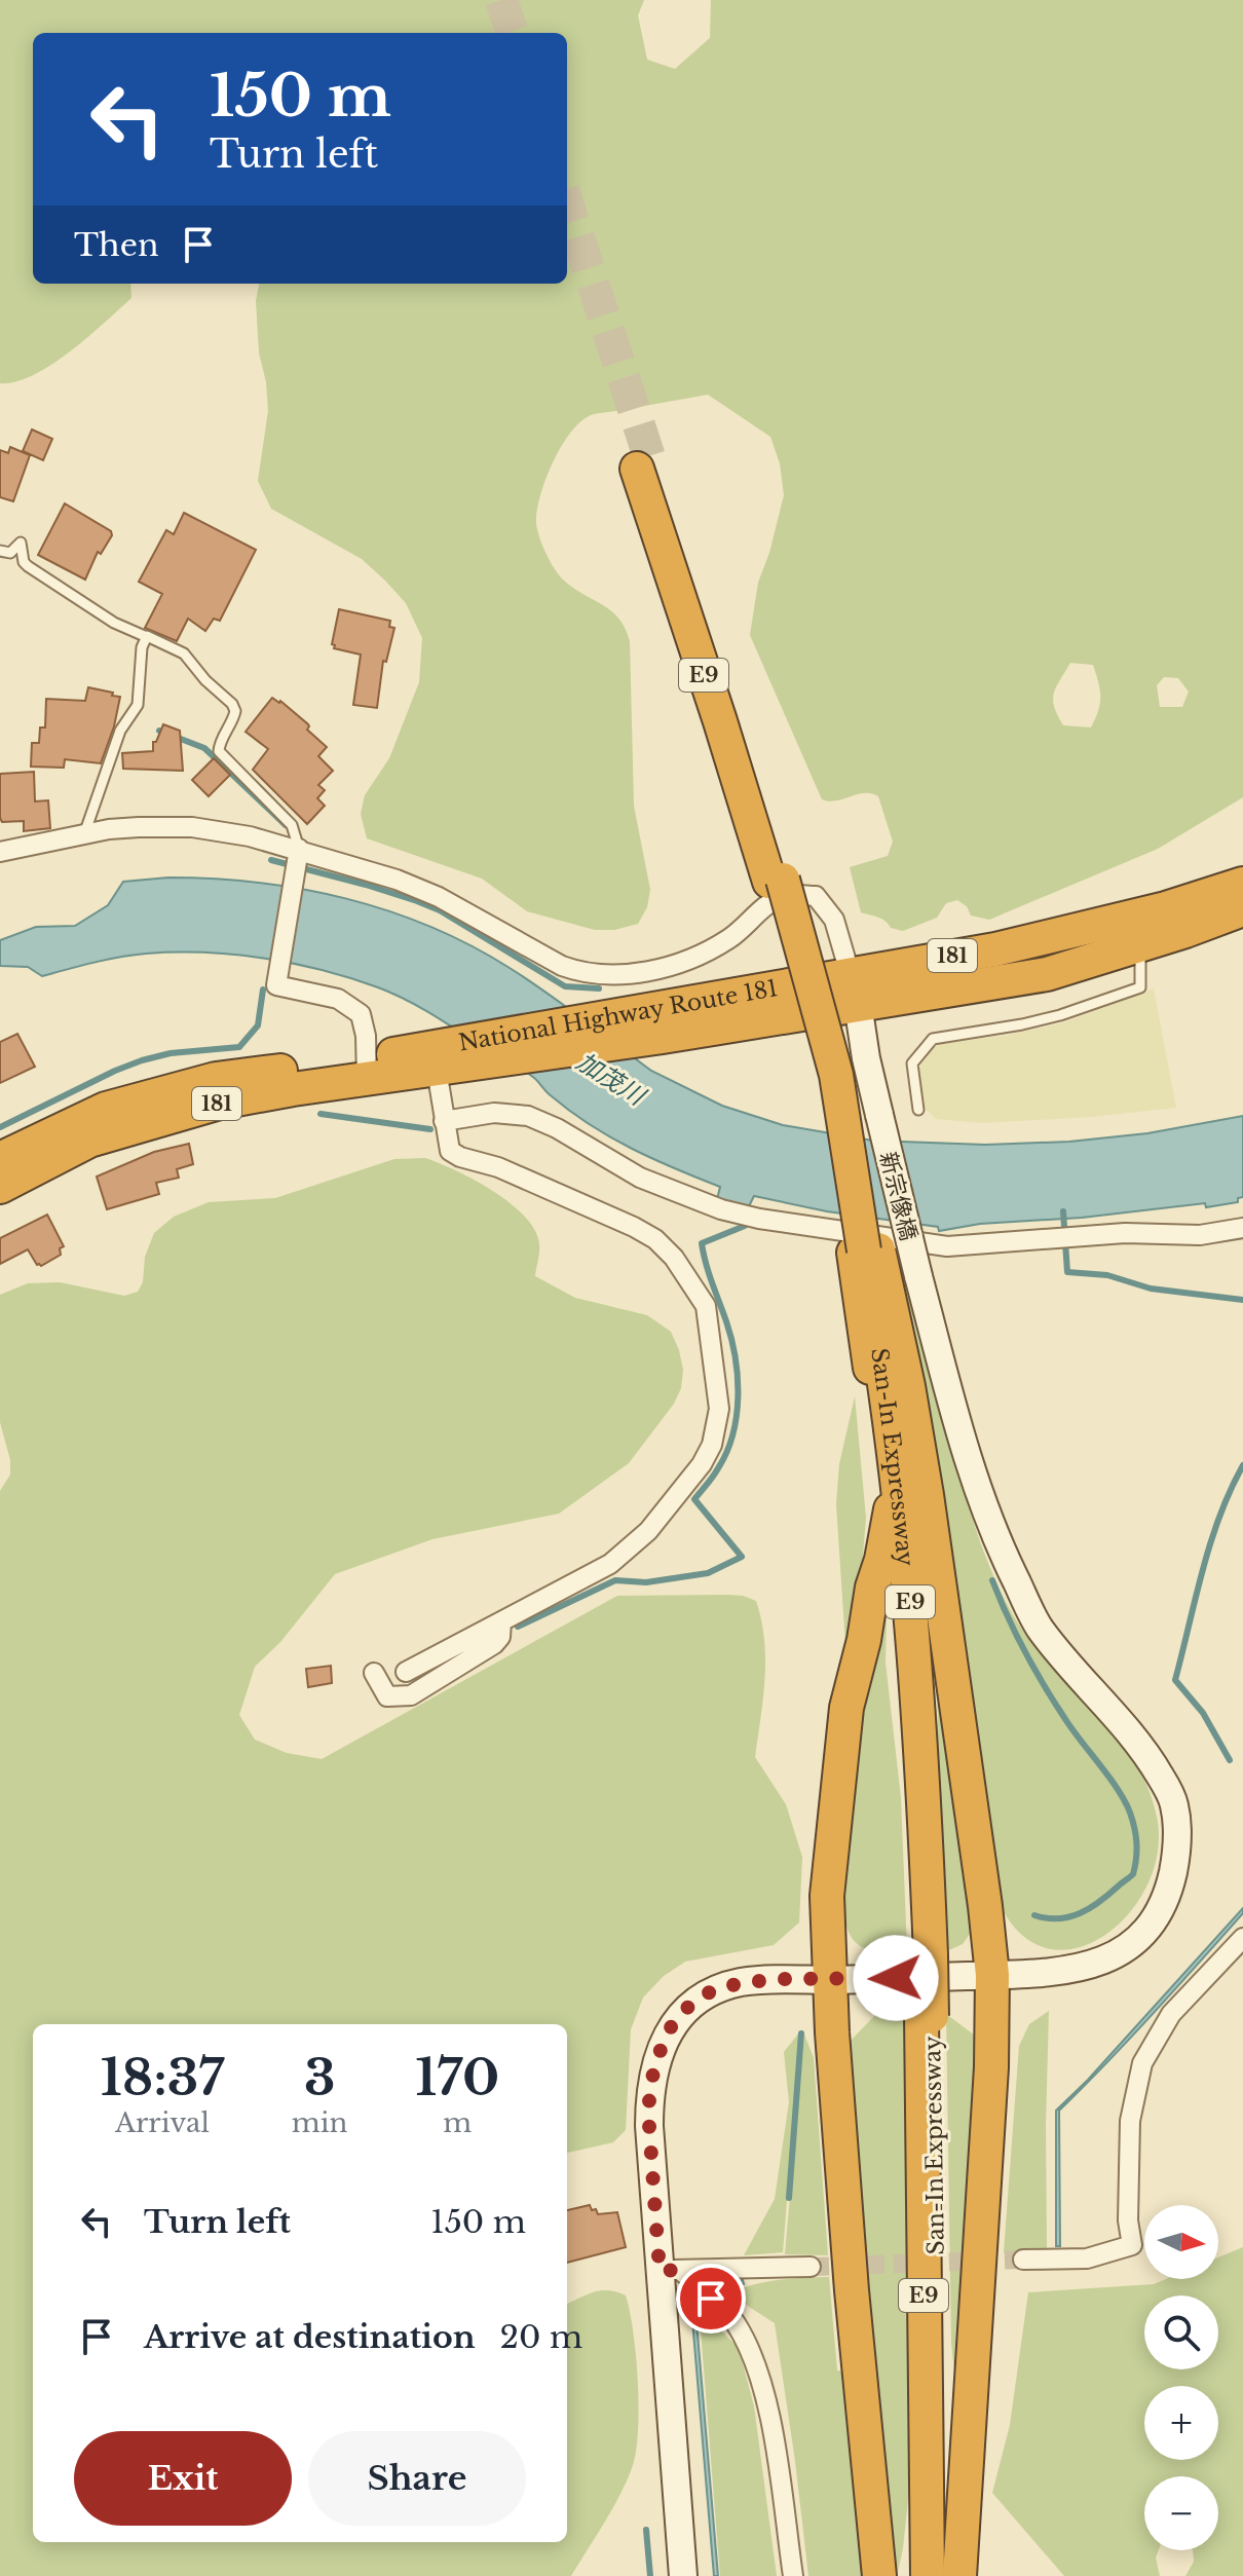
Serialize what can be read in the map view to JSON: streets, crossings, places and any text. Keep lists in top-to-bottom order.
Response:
{
  "streets": {
    "highway": [
      "E9",
      "181",
      "National Highway Route 181",
      "San-In Expressway"
    ],
    "street": ["新宗像橋"]
  },
  "crossings": [
    ["National Highway Route 181", "新宗像橋"]
  ],
  "water": ["加茂川"],
  "north": "right",
  "page": {
    "turn": ["150 m", "Turn left"],
    "then": "Then",
    "eta": [
      "18:37",
      "Arrival",
      "3",
      "min",
      "170",
      "m"
    ],
    "list": [
      {
        "name": "Turn left",
        "value": "150 m"
      },
      {
        "name": "Arrive at destination",
        "value": "20 m"
      }
    ],
    "map_buttons": ["+", "−"],
    "buttons": ["Exit", "Share"]
  }
}
